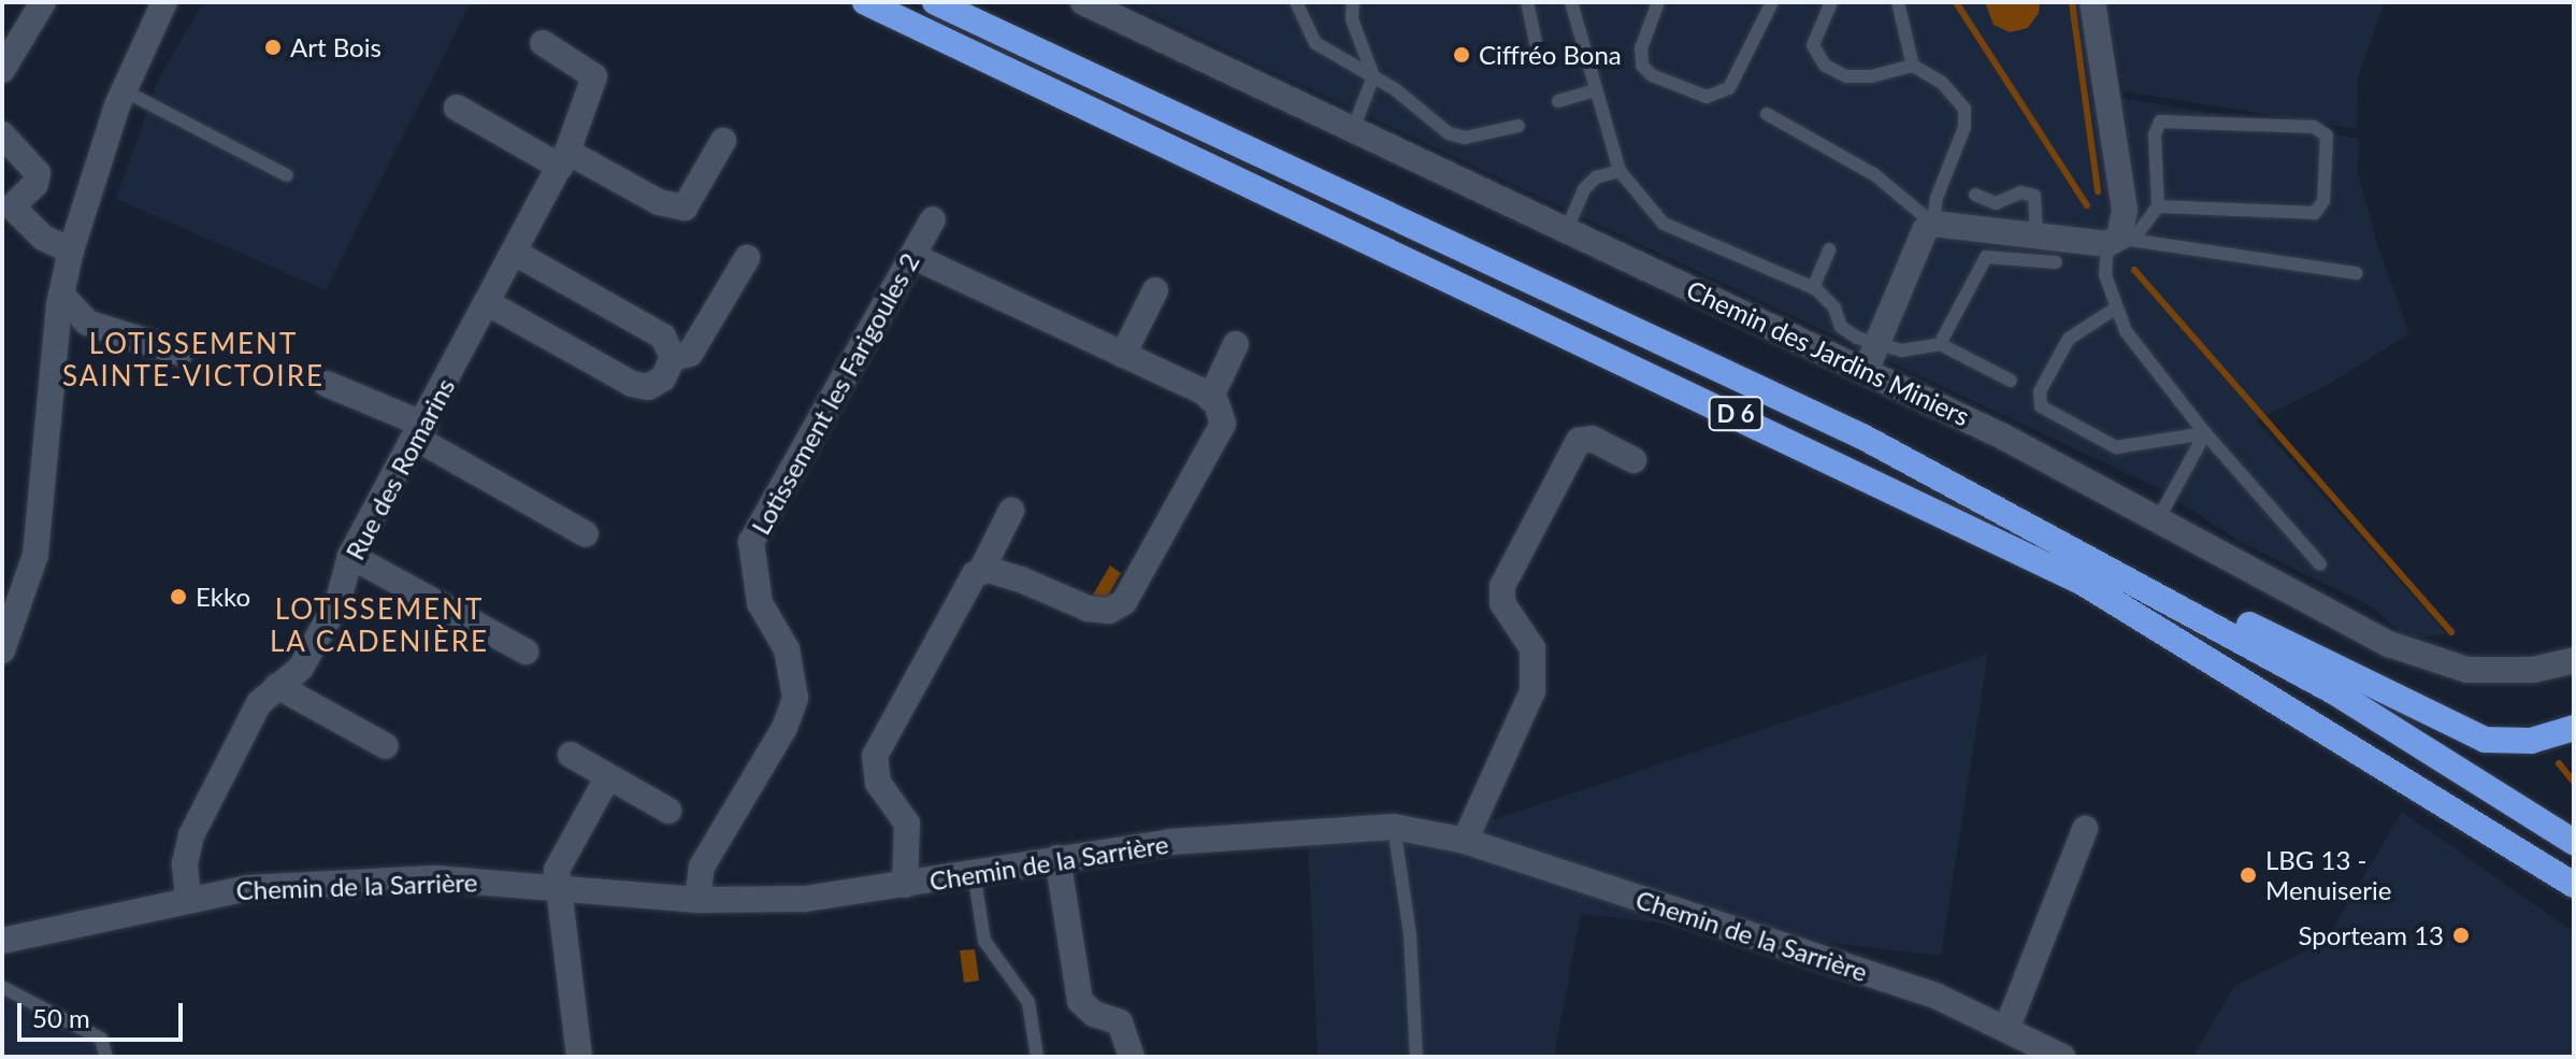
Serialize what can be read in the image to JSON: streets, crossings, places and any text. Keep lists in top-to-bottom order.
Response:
{
  "streets": {
    "highway": ["D 6"],
    "street": [
      "Chemin des Jardins Miniers",
      "Lotissement les Farigoules 2",
      "Rue des Romarins",
      "Chemin de la Sarrière"
    ]
  },
  "crossings": [
    ["Lotissement les Farigoules 2", "Chemin de la Sarrière"],
    ["Rue des Romarins", "Chemin de la Sarrière"]
  ],
  "districts": ["LOTISSEMENT SAINTE-VICTOIRE", "LOTISSEMENT LA CADENIÈRE"],
  "places": [
    "Art Bois",
    "Ciffréo Bona",
    "Ekko",
    "LBG 13 - Menuiserie",
    "Sporteam 13"
  ],
  "scale_bar": "50 m"
}
